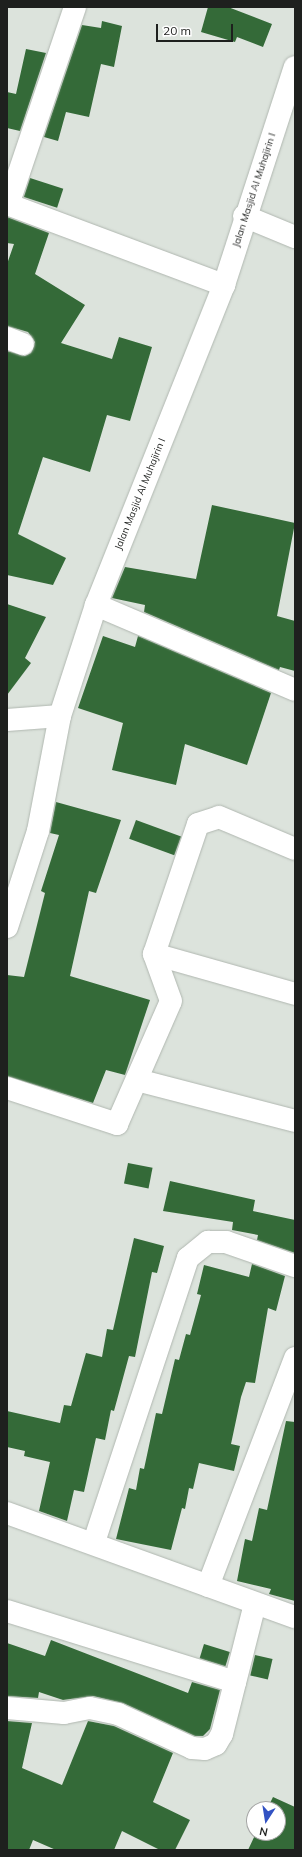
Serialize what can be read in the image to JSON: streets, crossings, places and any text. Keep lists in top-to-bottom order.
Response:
{
  "streets": {
    "street": ["Jalan Masjid Al Muhajirin I"]
  },
  "scale_bar": "20 m",
  "north": "bottom"
}
